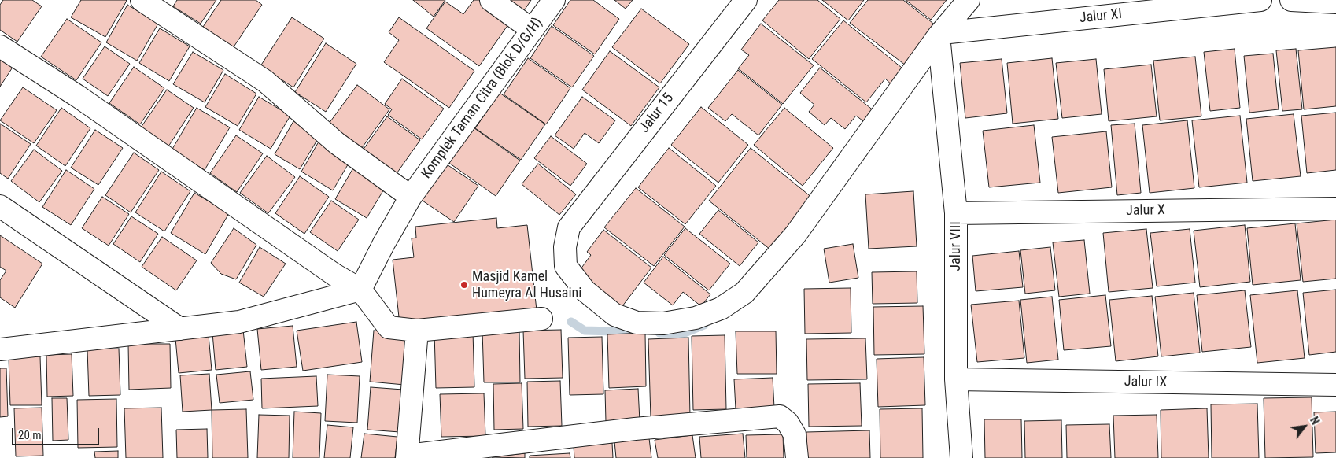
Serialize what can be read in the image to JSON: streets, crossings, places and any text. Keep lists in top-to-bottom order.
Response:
{
  "streets": {
    "street": [
      "Jalur XI",
      "Komplek Taman Citra (Blok D/G/H)",
      "Jalur 15",
      "Jalur X",
      "Jalur VIII",
      "Jalur IX"
    ]
  },
  "crossings": [
    ["Jalur XI", "Jalur 15"],
    ["Jalur XI", "Jalur VIII"],
    ["Jalur 15", "Jalur VIII"],
    ["Jalur X", "Jalur VIII"],
    ["Jalur VIII", "Jalur IX"]
  ],
  "places": ["Masjid Kamel Humeyra Al Husaini"],
  "scale_bar": "20 m",
  "north": "top right"
}
